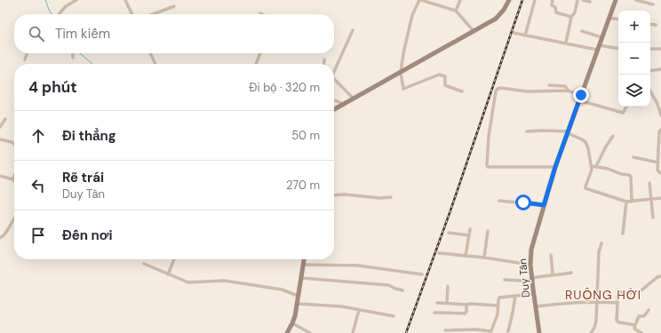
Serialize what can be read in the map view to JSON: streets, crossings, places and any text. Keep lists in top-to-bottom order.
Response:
{
  "streets": {
    "street": ["Duy Tân"]
  },
  "districts": ["RUỘNG HỜI"],
  "page": {
    "map_buttons": ["+", "−"],
    "search": "Tìm kiếm",
    "heading": ["4 phút", "Đi bộ · 320 m"],
    "list": [
      ["Đi thẳng", "50 m"],
      ["Rẽ trái", "Duy Tân", "270 m"],
      "Đến nơi"
    ]
  }
}
